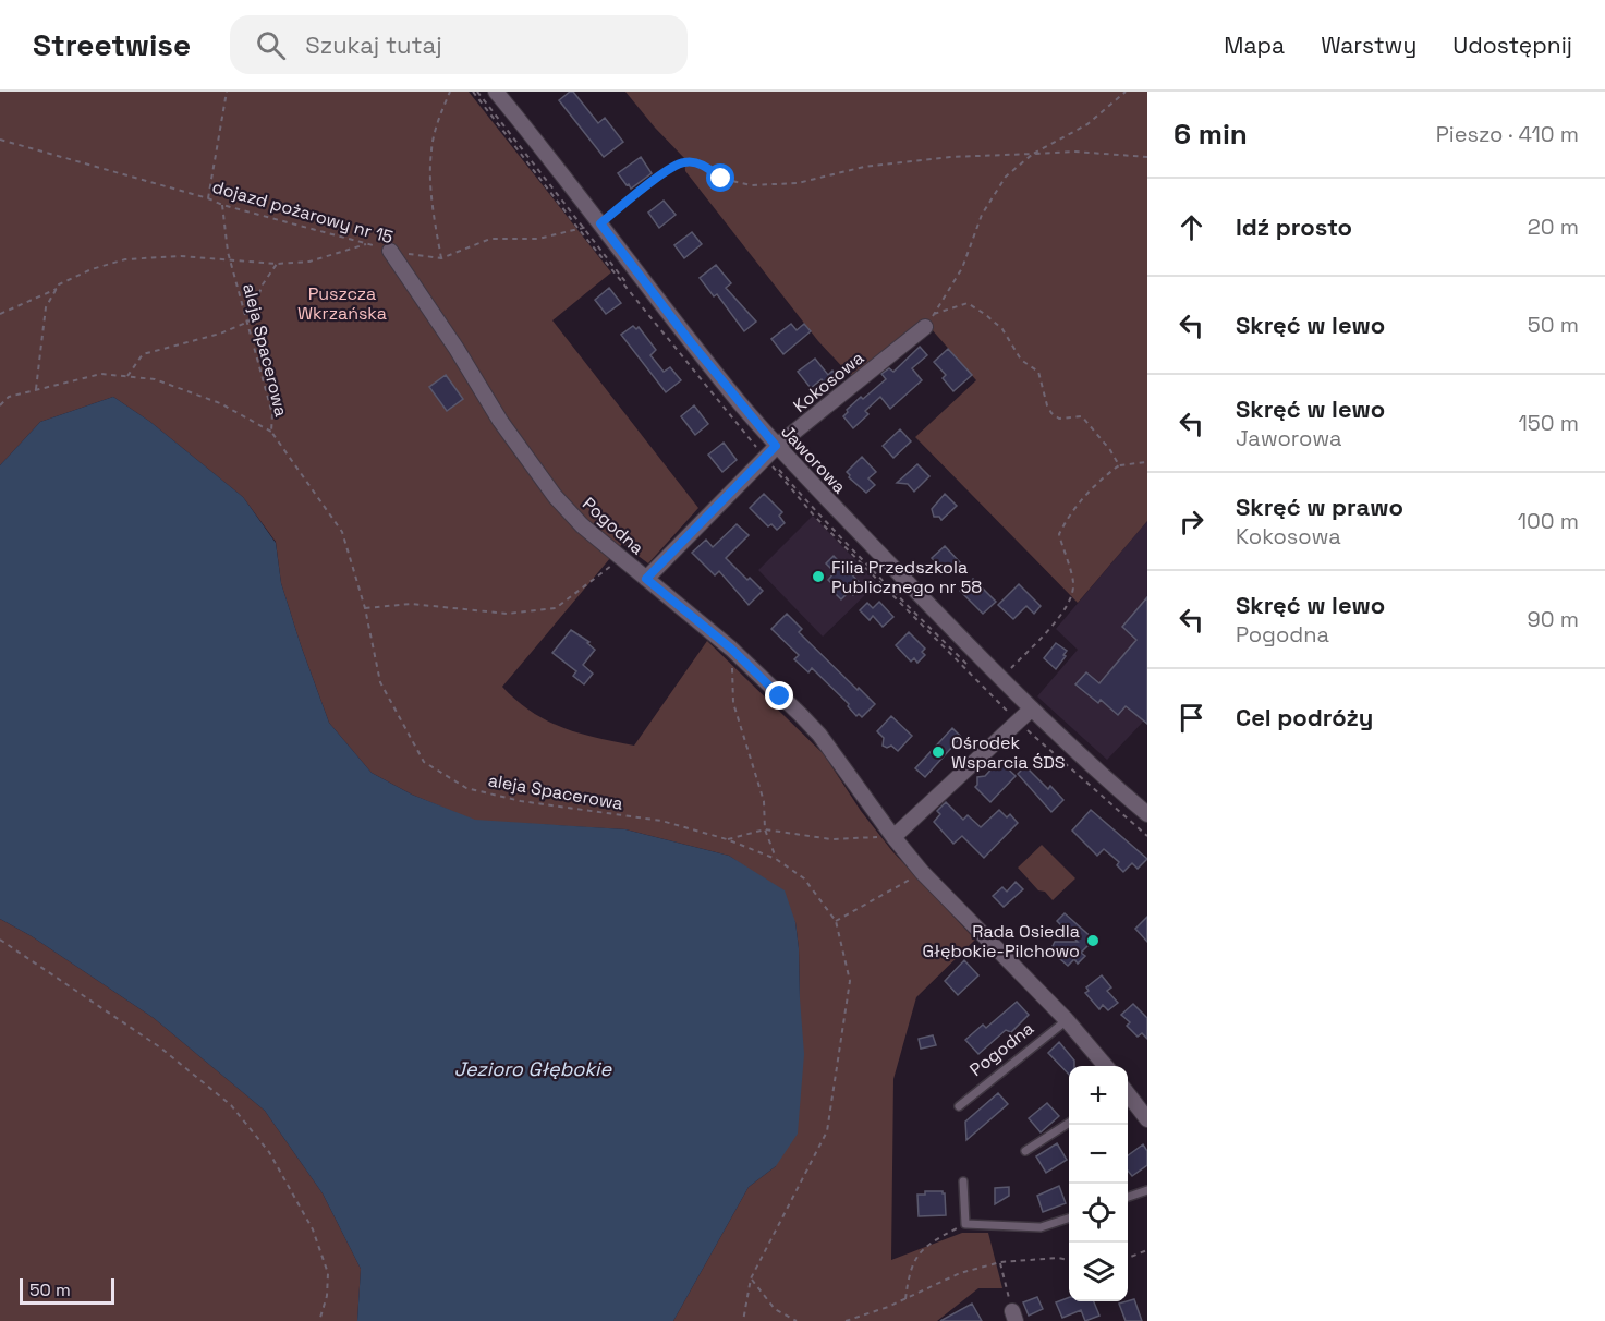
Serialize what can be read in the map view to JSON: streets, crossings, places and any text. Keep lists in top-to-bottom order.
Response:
{
  "streets": {
    "street": ["Kokosowa", "Jaworowa", "Pogodna"],
    "path": ["dojazd pożarowy nr 15", "aleja Spacerowa"]
  },
  "crossings": [
    ["dojazd pożarowy nr 15", "aleja Spacerowa"],
    ["dojazd pożarowy nr 15", "Pogodna"],
    ["Kokosowa", "Jaworowa"],
    ["Kokosowa", "Pogodna"]
  ],
  "water": ["Jezioro Głębokie"],
  "parks": ["Puszcza Wkrzańska"],
  "places": ["Filia Przedszkola Publicznego nr 58", "Ośrodek Wsparcia ŚDS", "Rada Osiedla Głębokie-Pilchowo"],
  "scale_bar": "50 m",
  "page": {
    "header": "Streetwise",
    "search": "Szukaj tutaj",
    "nav": ["Mapa", "Warstwy", "Udostępnij"],
    "heading": ["6 min", "Pieszo · 410 m"],
    "list": [
      ["Idź prosto", "20 m"],
      ["Skręć w lewo", "50 m"],
      ["Skręć w lewo", "Jaworowa", "150 m"],
      ["Skręć w prawo", "Kokosowa", "100 m"],
      ["Skręć w lewo", "Pogodna", "90 m"],
      "Cel podróży"
    ],
    "map_buttons": ["+", "−"],
    "scale": "50 m"
  }
}
